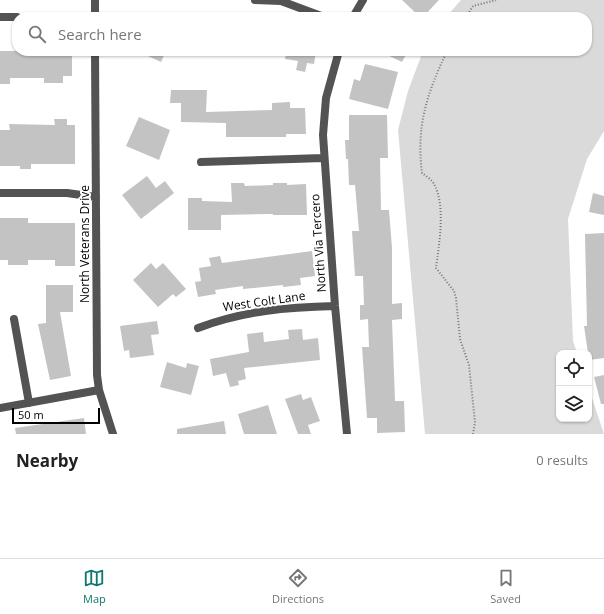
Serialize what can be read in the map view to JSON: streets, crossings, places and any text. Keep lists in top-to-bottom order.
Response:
{
  "streets": {
    "street": ["North Via Tercero", "North Veterans Drive", "West Colt Lane"]
  },
  "crossings": [
    ["North Via Tercero", "West Colt Lane"]
  ],
  "scale_bar": "50 m",
  "page": {
    "search": "Search here",
    "scale": "50 m",
    "heading": ["Nearby", "0 results"],
    "nav": ["Map", "Directions", "Saved"]
  }
}
